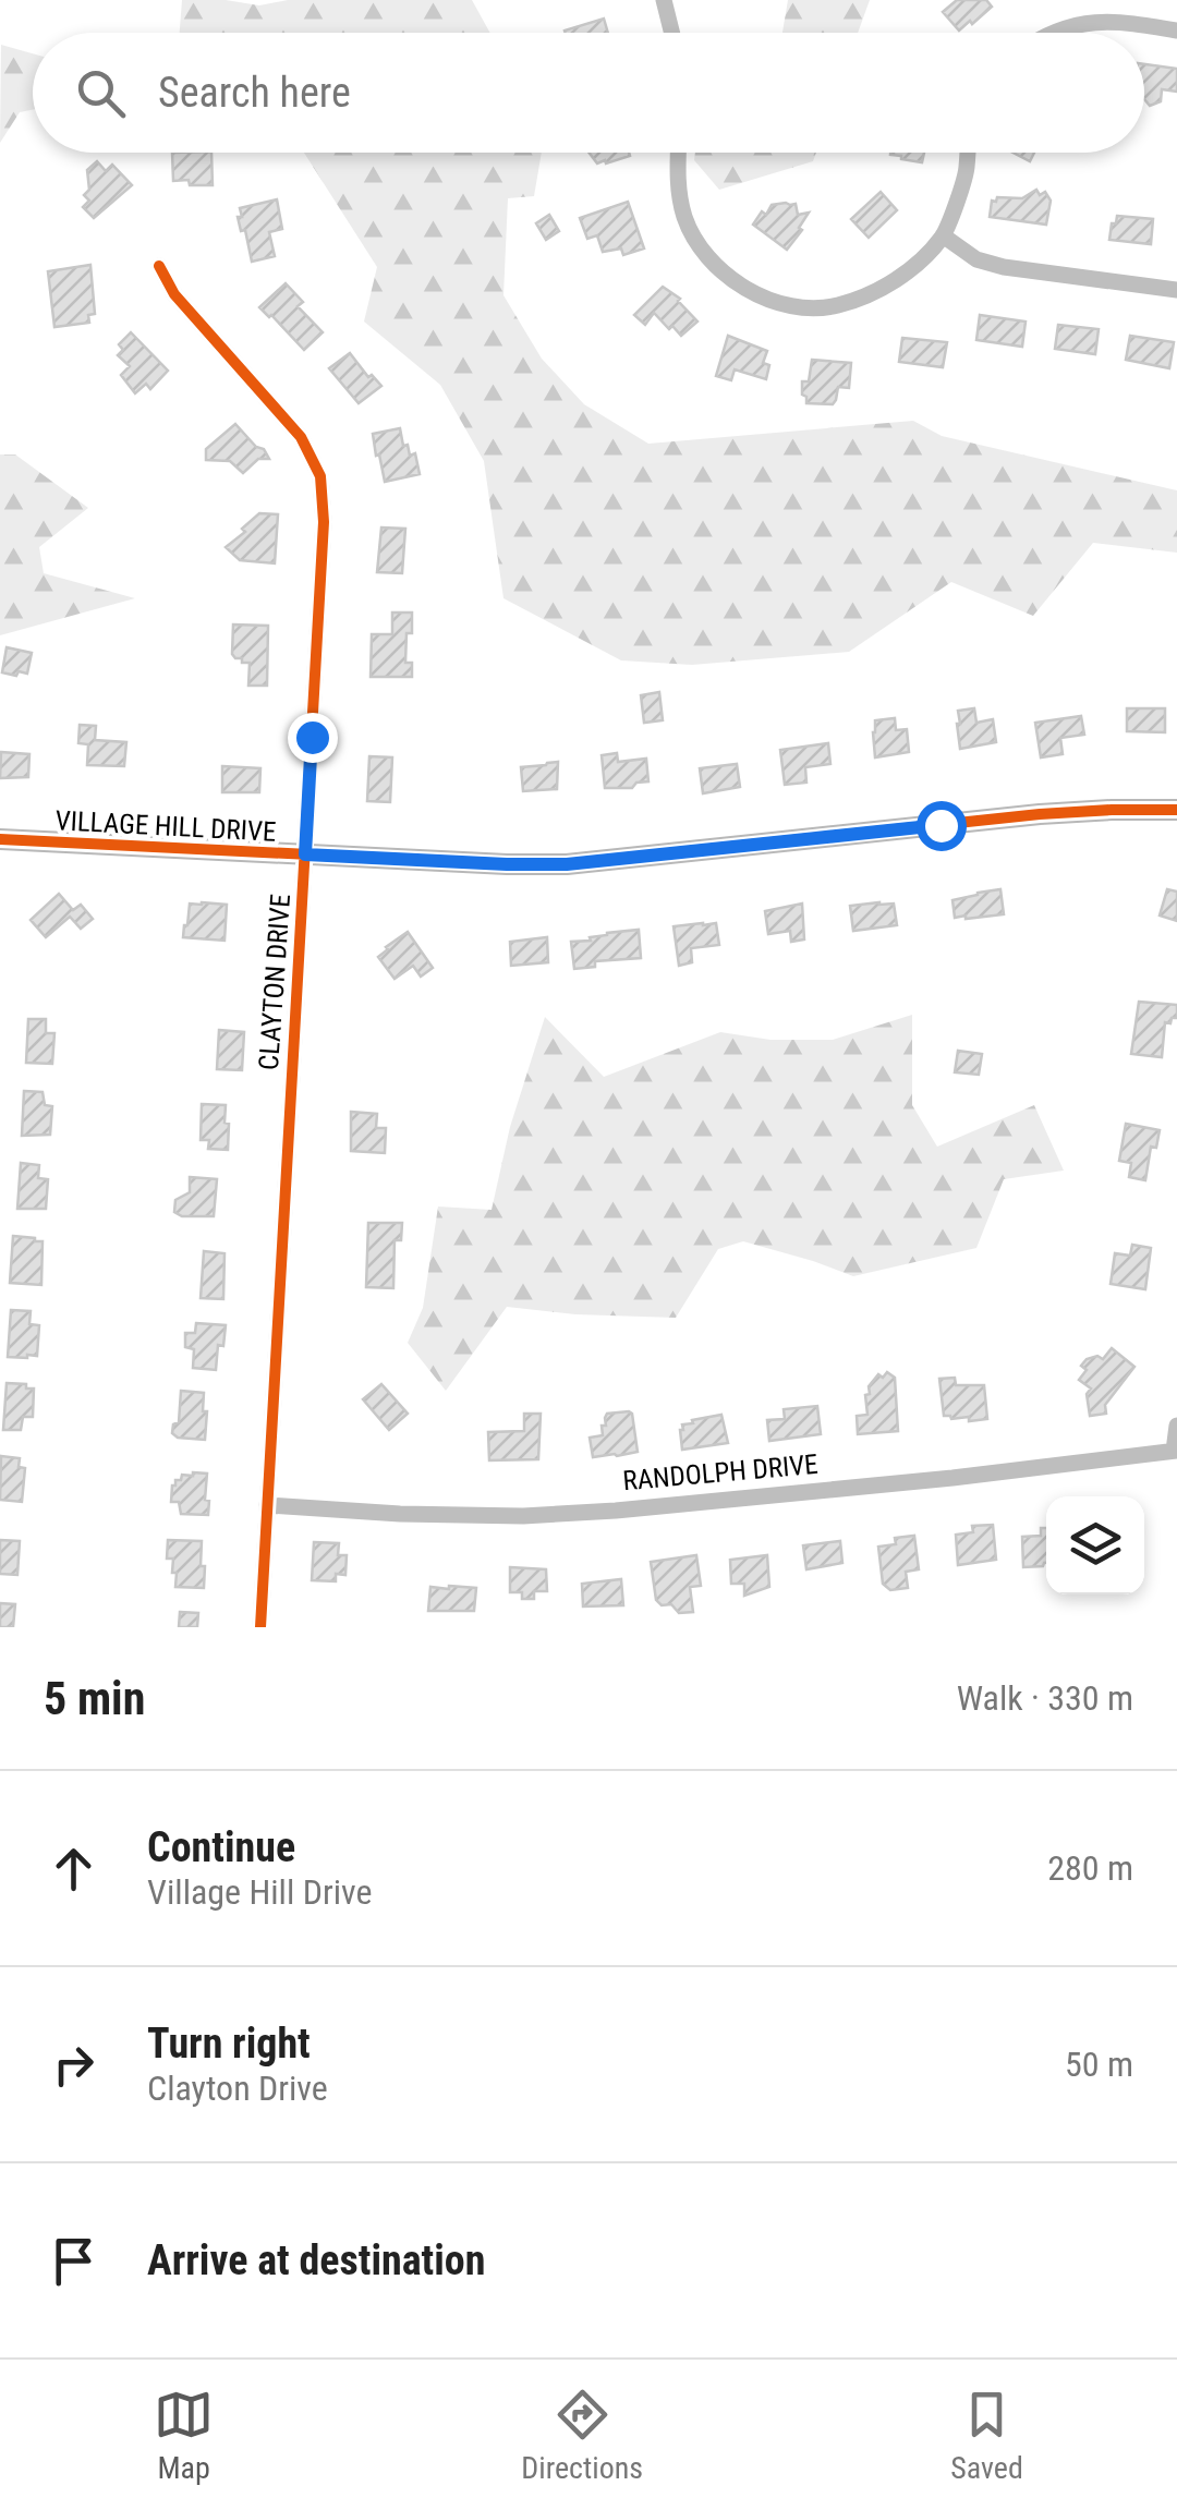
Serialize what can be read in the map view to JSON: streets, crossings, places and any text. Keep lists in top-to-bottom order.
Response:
{
  "streets": {
    "street": ["VILLAGE HILL DRIVE", "CLAYTON DRIVE", "RANDOLPH DRIVE"]
  },
  "crossings": [
    ["VILLAGE HILL DRIVE", "CLAYTON DRIVE"],
    ["CLAYTON DRIVE", "RANDOLPH DRIVE"]
  ],
  "page": {
    "search": "Search here",
    "heading": ["5 min", "Walk · 330 m"],
    "list": [
      ["Continue", "Village Hill Drive", "280 m"],
      ["Turn right", "Clayton Drive", "50 m"],
      "Arrive at destination"
    ],
    "nav": ["Map", "Directions", "Saved"]
  }
}
